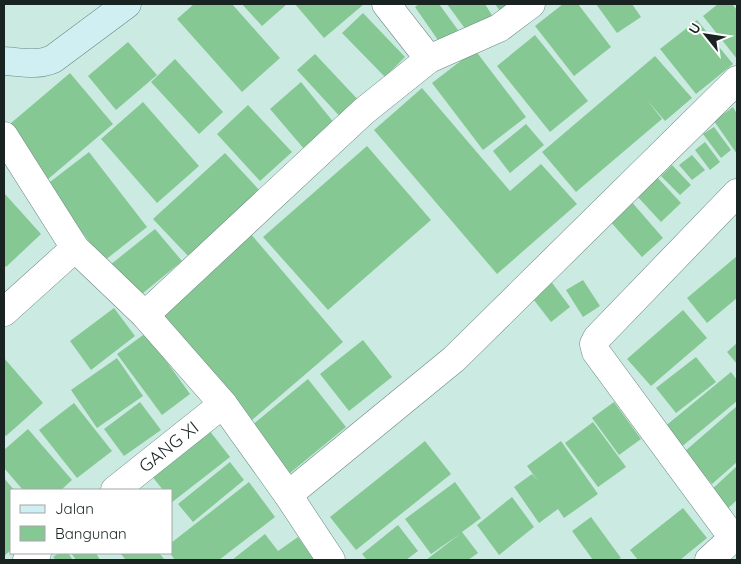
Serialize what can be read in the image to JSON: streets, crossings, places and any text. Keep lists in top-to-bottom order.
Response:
{
  "streets": {
    "street": ["GANG XI"]
  },
  "legend": ["Jalan", "Bangunan"],
  "north": "top left"
}
